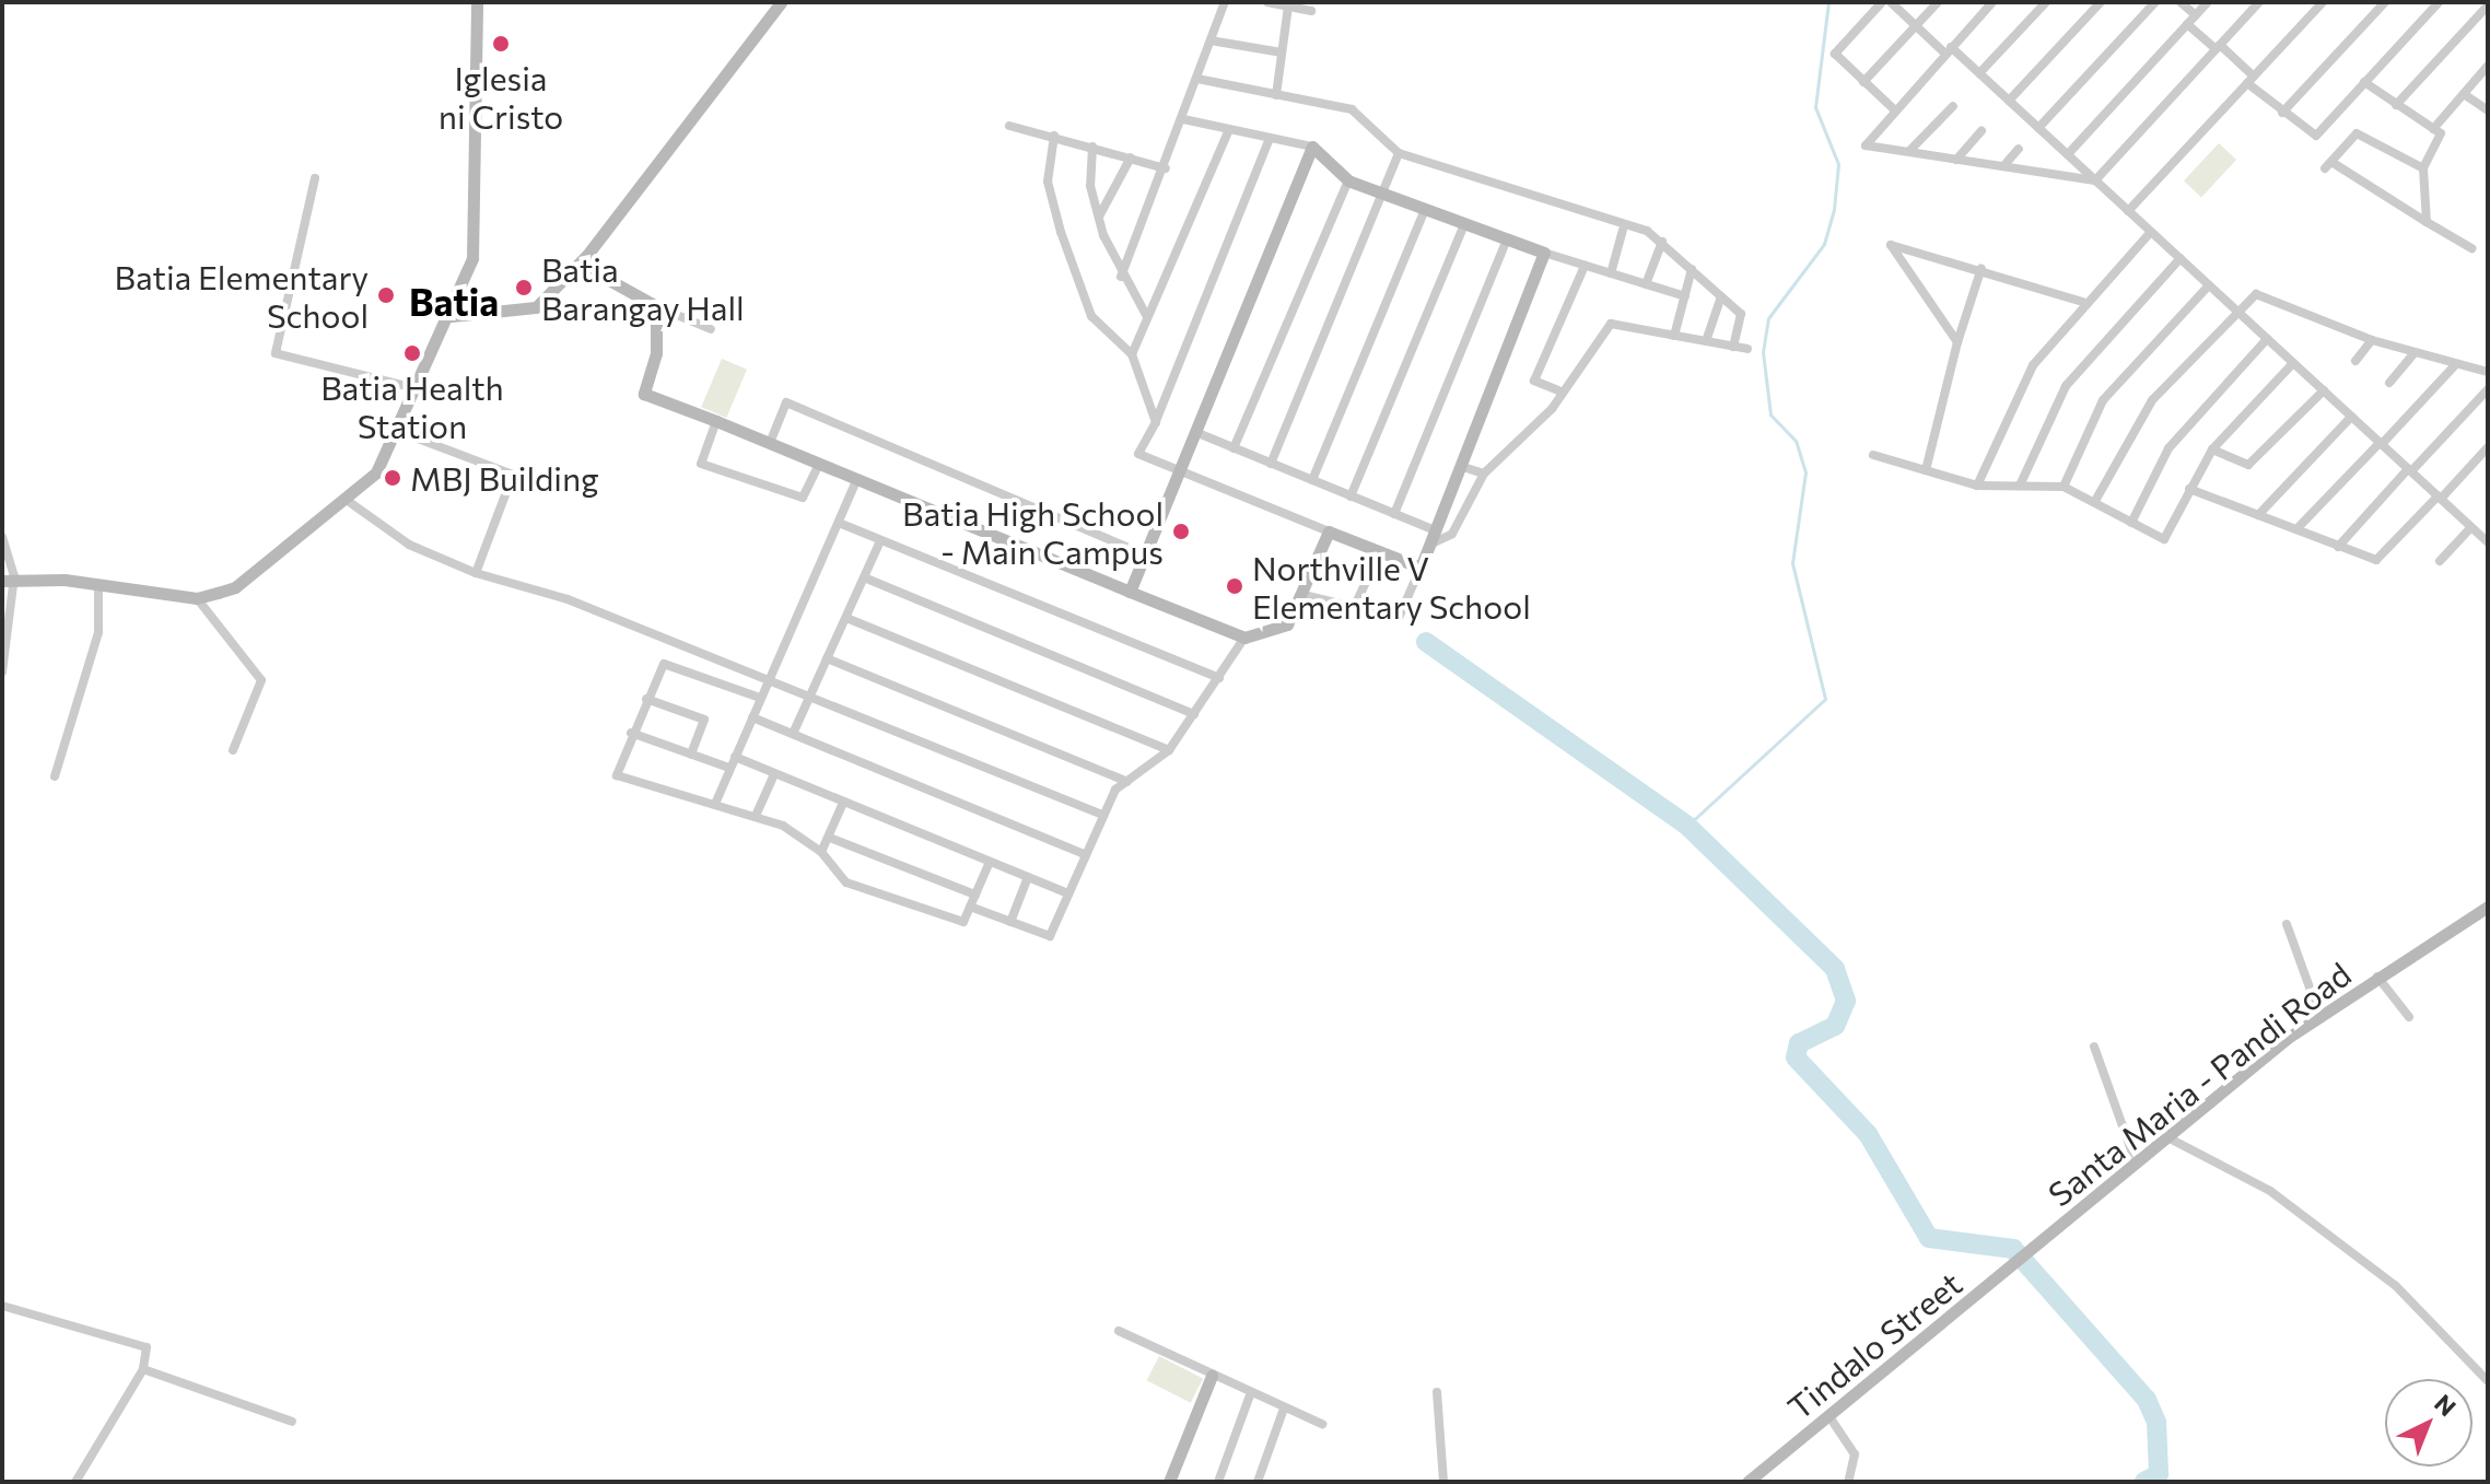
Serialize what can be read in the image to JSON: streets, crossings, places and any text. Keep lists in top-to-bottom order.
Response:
{
  "streets": {
    "street": ["Santa Maria - Pandi Road", "Tindalo Street"]
  },
  "crossings": [
    ["Santa Maria - Pandi Road", "Tindalo Street"]
  ],
  "districts": ["Batia"],
  "places": [
    "Iglesia ni Cristo",
    "Batia Barangay Hall",
    "Batia Elementary School",
    "Batia Health Station",
    "MBJ Building",
    "Batia High School - Main Campus",
    "Northville V Elementary School"
  ],
  "north": "top right"
}
